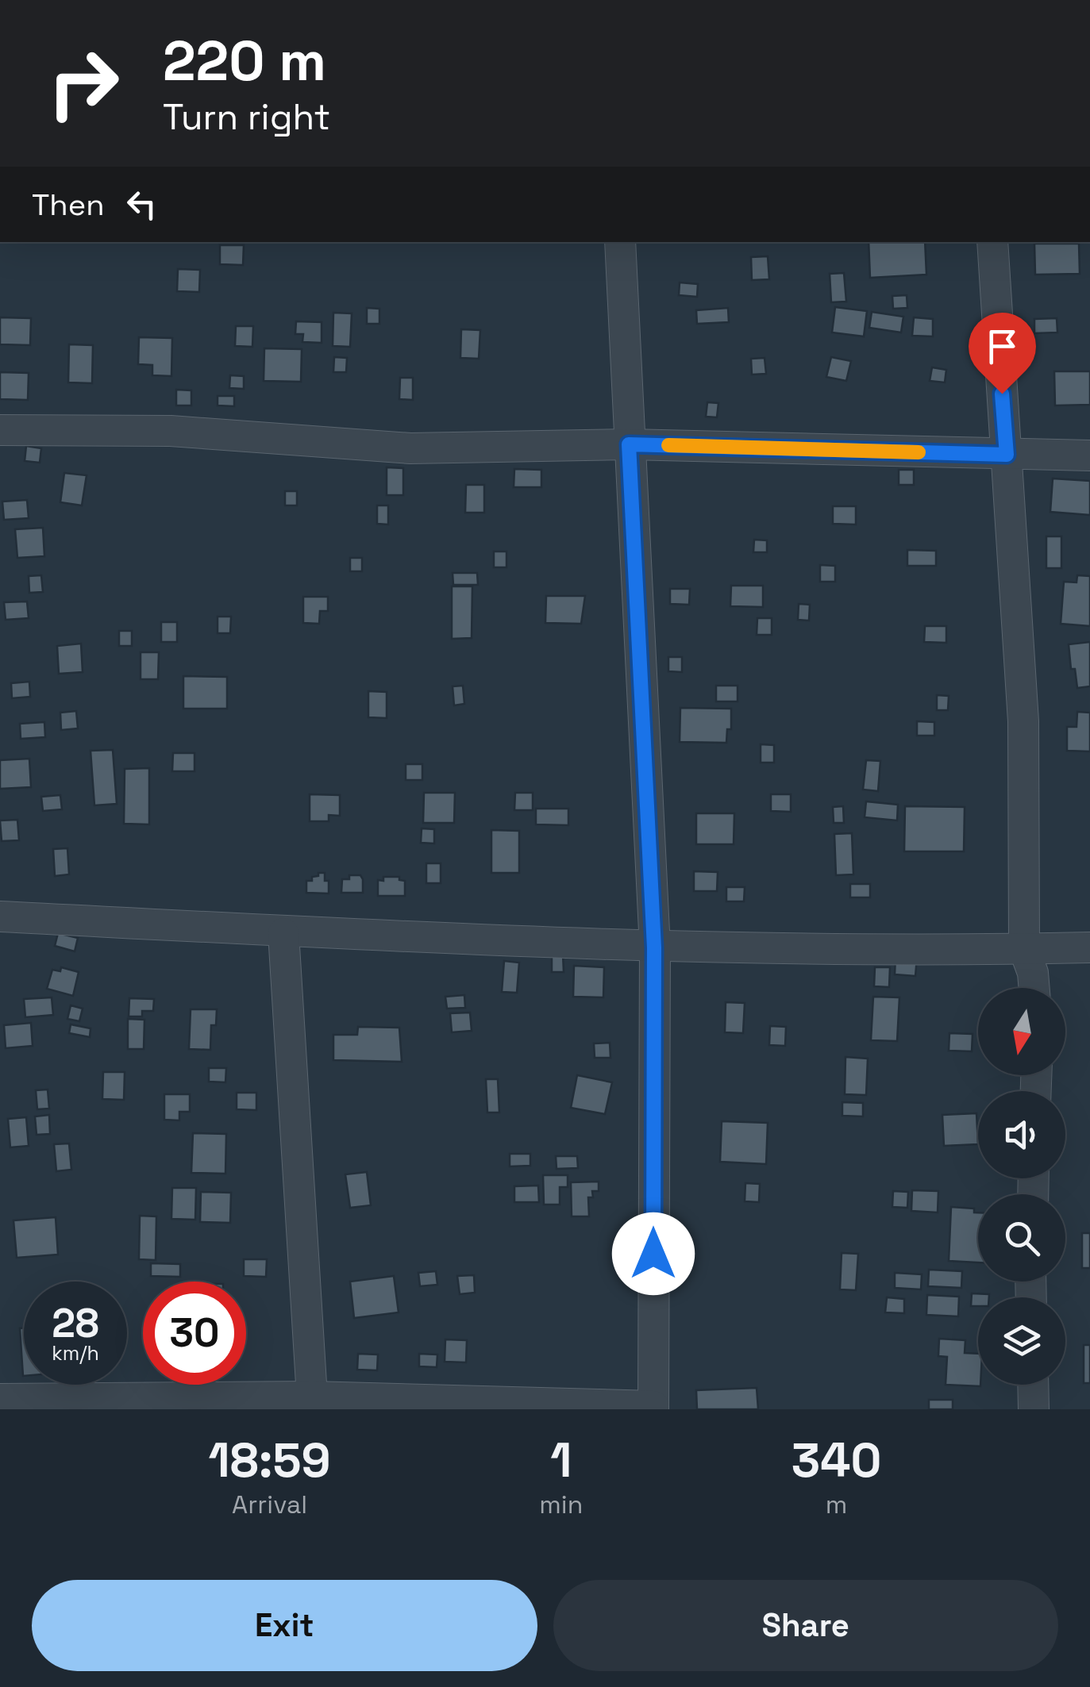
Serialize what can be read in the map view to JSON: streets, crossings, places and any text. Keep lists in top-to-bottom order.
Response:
{
  "north": "bottom",
  "page": {
    "turn": ["220 m", "Turn right"],
    "then": "Then",
    "speed": "28 km/h",
    "limit": "30",
    "eta": [
      "18:59",
      "Arrival",
      "1",
      "min",
      "340",
      "m"
    ],
    "buttons": ["Exit", "Share"]
  }
}
